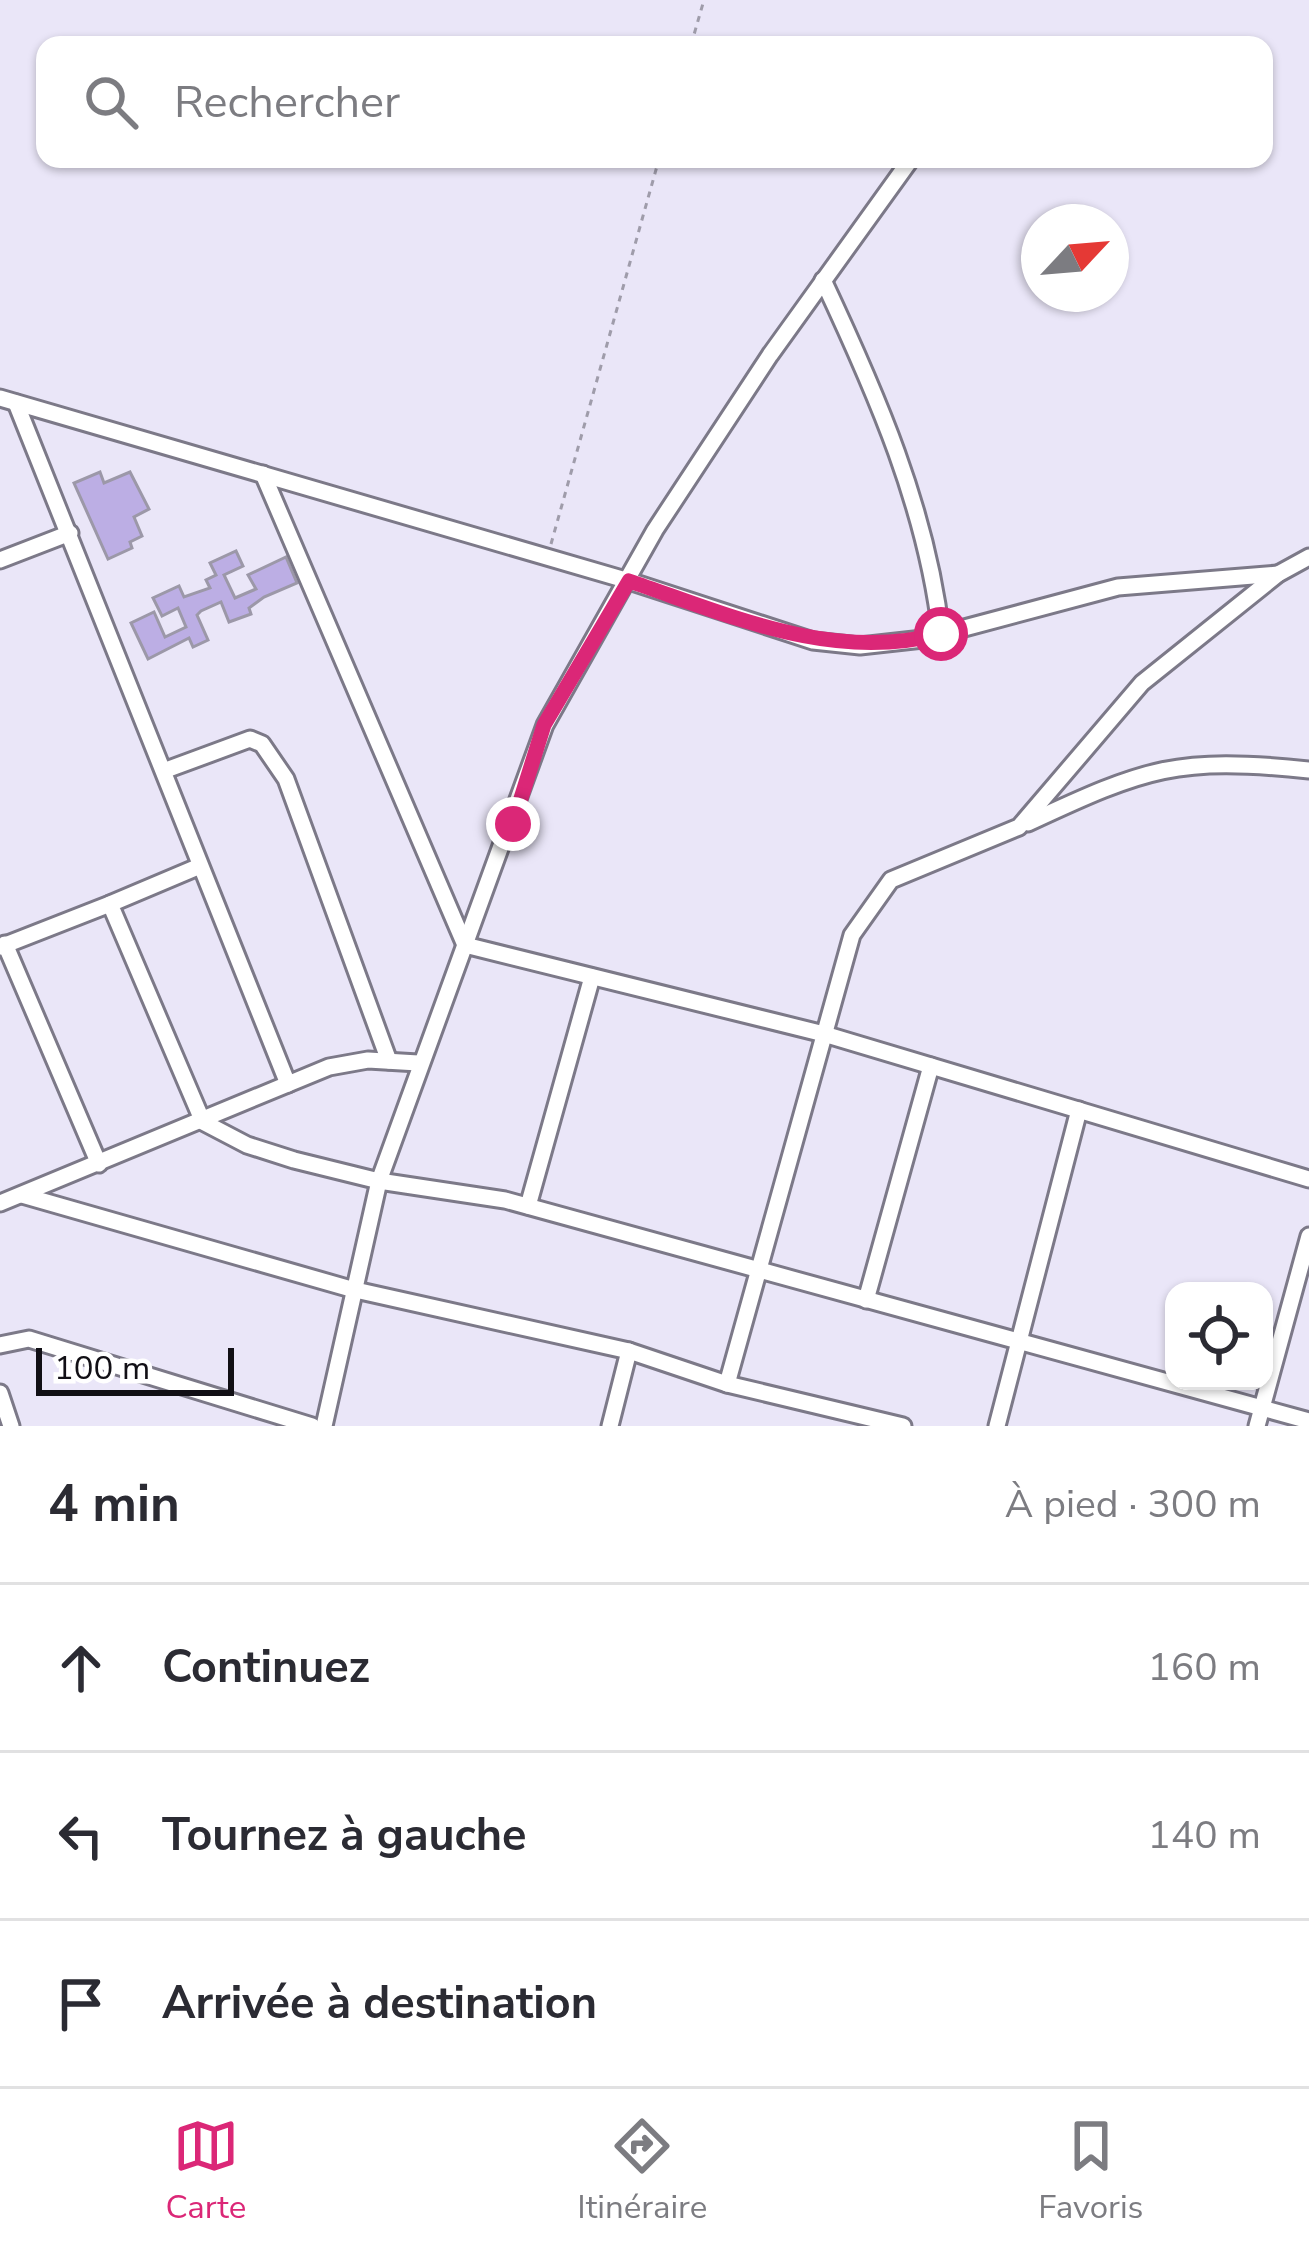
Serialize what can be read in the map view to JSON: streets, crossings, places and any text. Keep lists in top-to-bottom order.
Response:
{
  "scale_bar": "100 m",
  "north": "top right",
  "page": {
    "search": "Rechercher",
    "scale": "100 m",
    "heading": ["4 min", "À pied · 300 m"],
    "list": [
      ["Continuez", "160 m"],
      ["Tournez à gauche", "140 m"],
      "Arrivée à destination"
    ],
    "nav": ["Carte", "Itinéraire", "Favoris"]
  }
}
